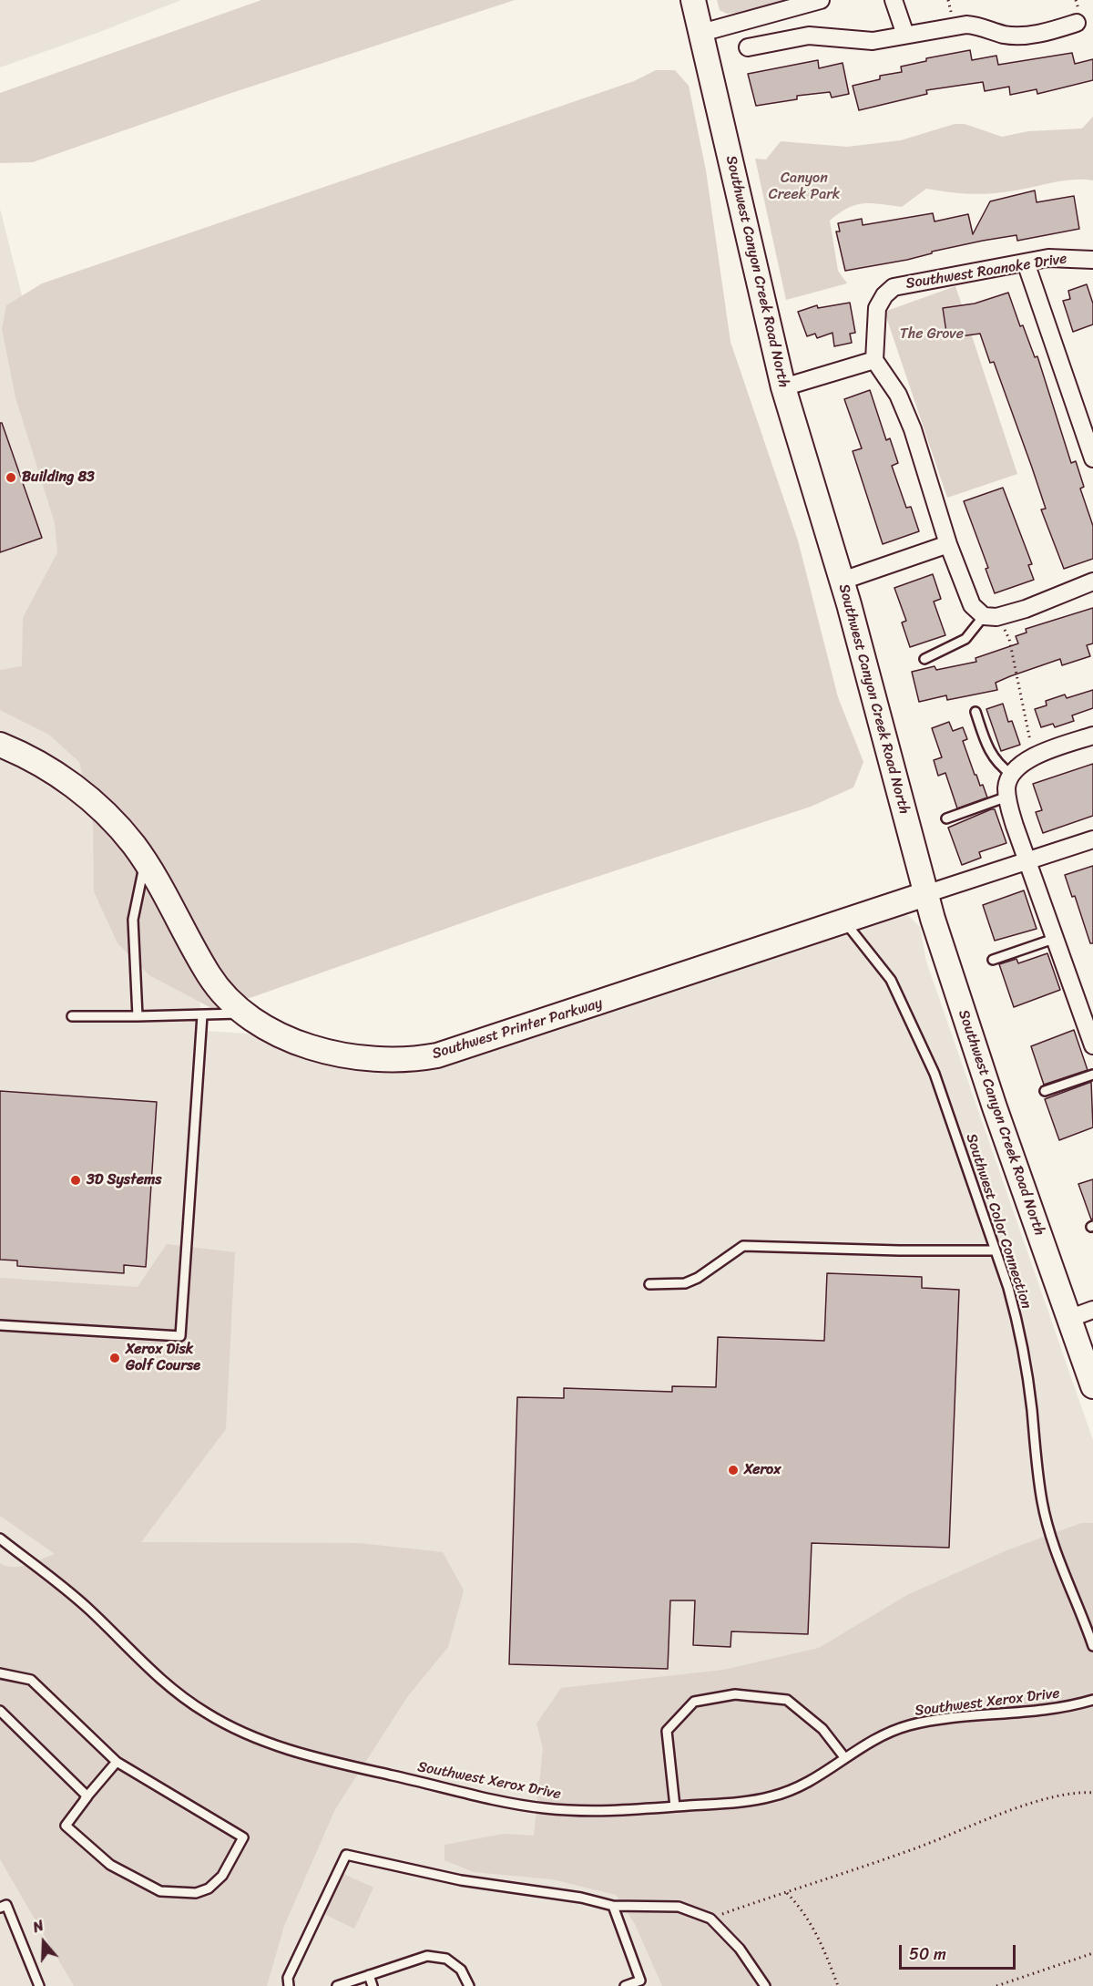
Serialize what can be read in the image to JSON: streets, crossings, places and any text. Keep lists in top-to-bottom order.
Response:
{
  "streets": {
    "main road": ["Southwest Canyon Creek Road North", "Southwest Printer Parkway"],
    "street": ["Southwest Roanoke Drive"],
    "lane": ["Southwest Color Connection", "Southwest Xerox Drive"]
  },
  "crossings": [
    ["Southwest Canyon Creek Road North", "Southwest Printer Parkway"],
    ["Southwest Printer Parkway", "Southwest Color Connection"]
  ],
  "parks": ["Canyon Creek Park", "The Grove"],
  "places": [
    "Building 83",
    "3D Systems",
    "Xerox Disk Golf Course",
    "Xerox"
  ],
  "scale_bar": "50 m",
  "north": "top"
}
